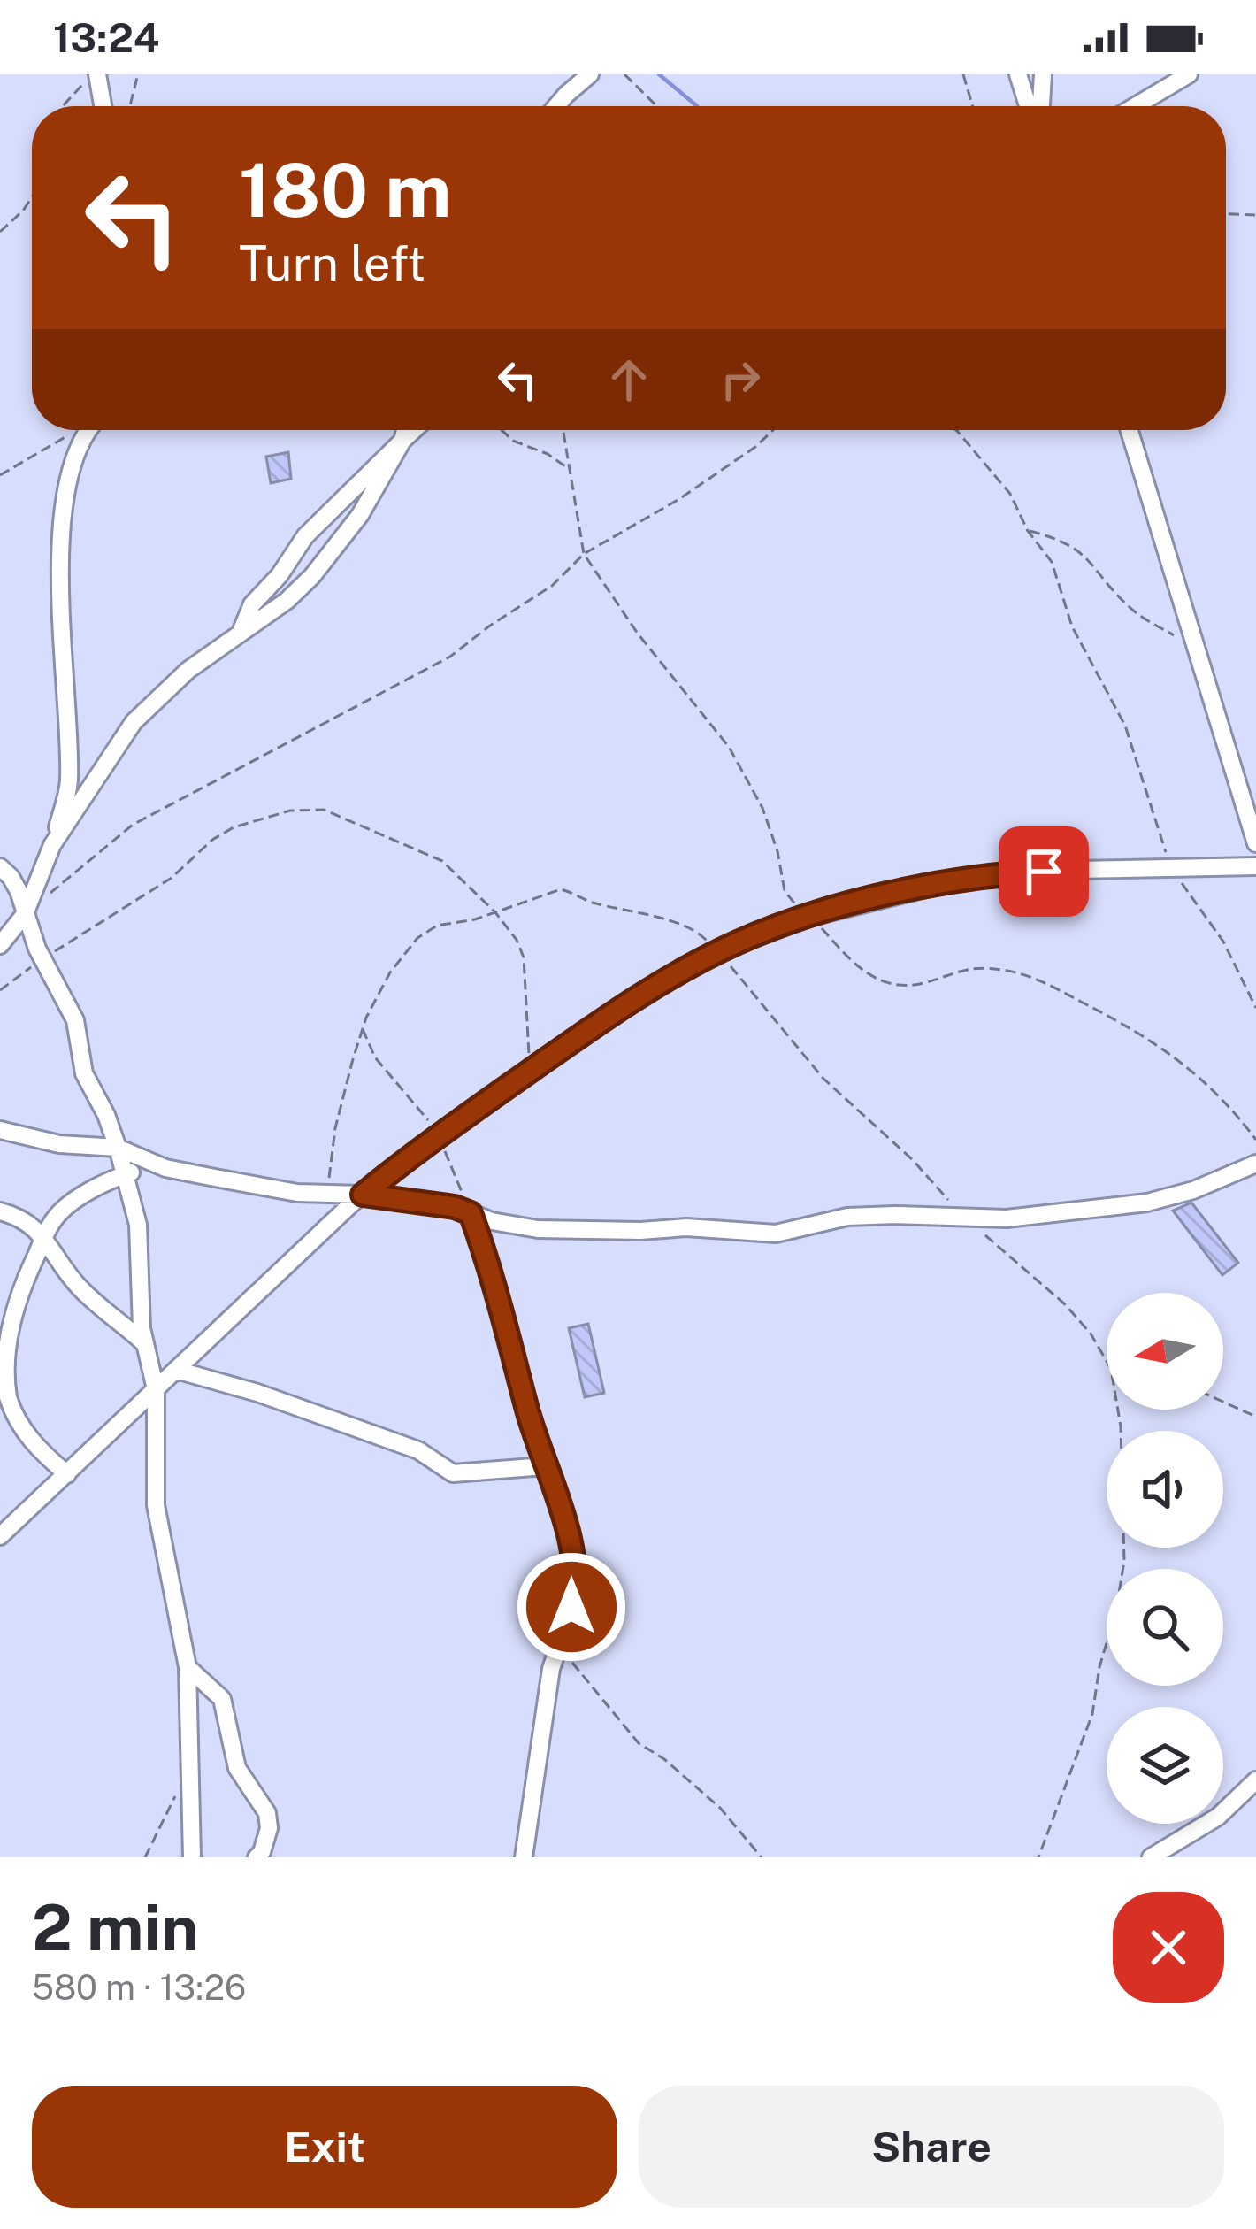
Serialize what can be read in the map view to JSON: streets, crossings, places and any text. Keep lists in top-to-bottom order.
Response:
{
  "north": "left",
  "page": {
    "status": "13:24",
    "turn": ["180 m", "Turn left"],
    "heading": ["2 min", "580 m · 13:26"],
    "buttons": ["Exit", "Share"]
  }
}
